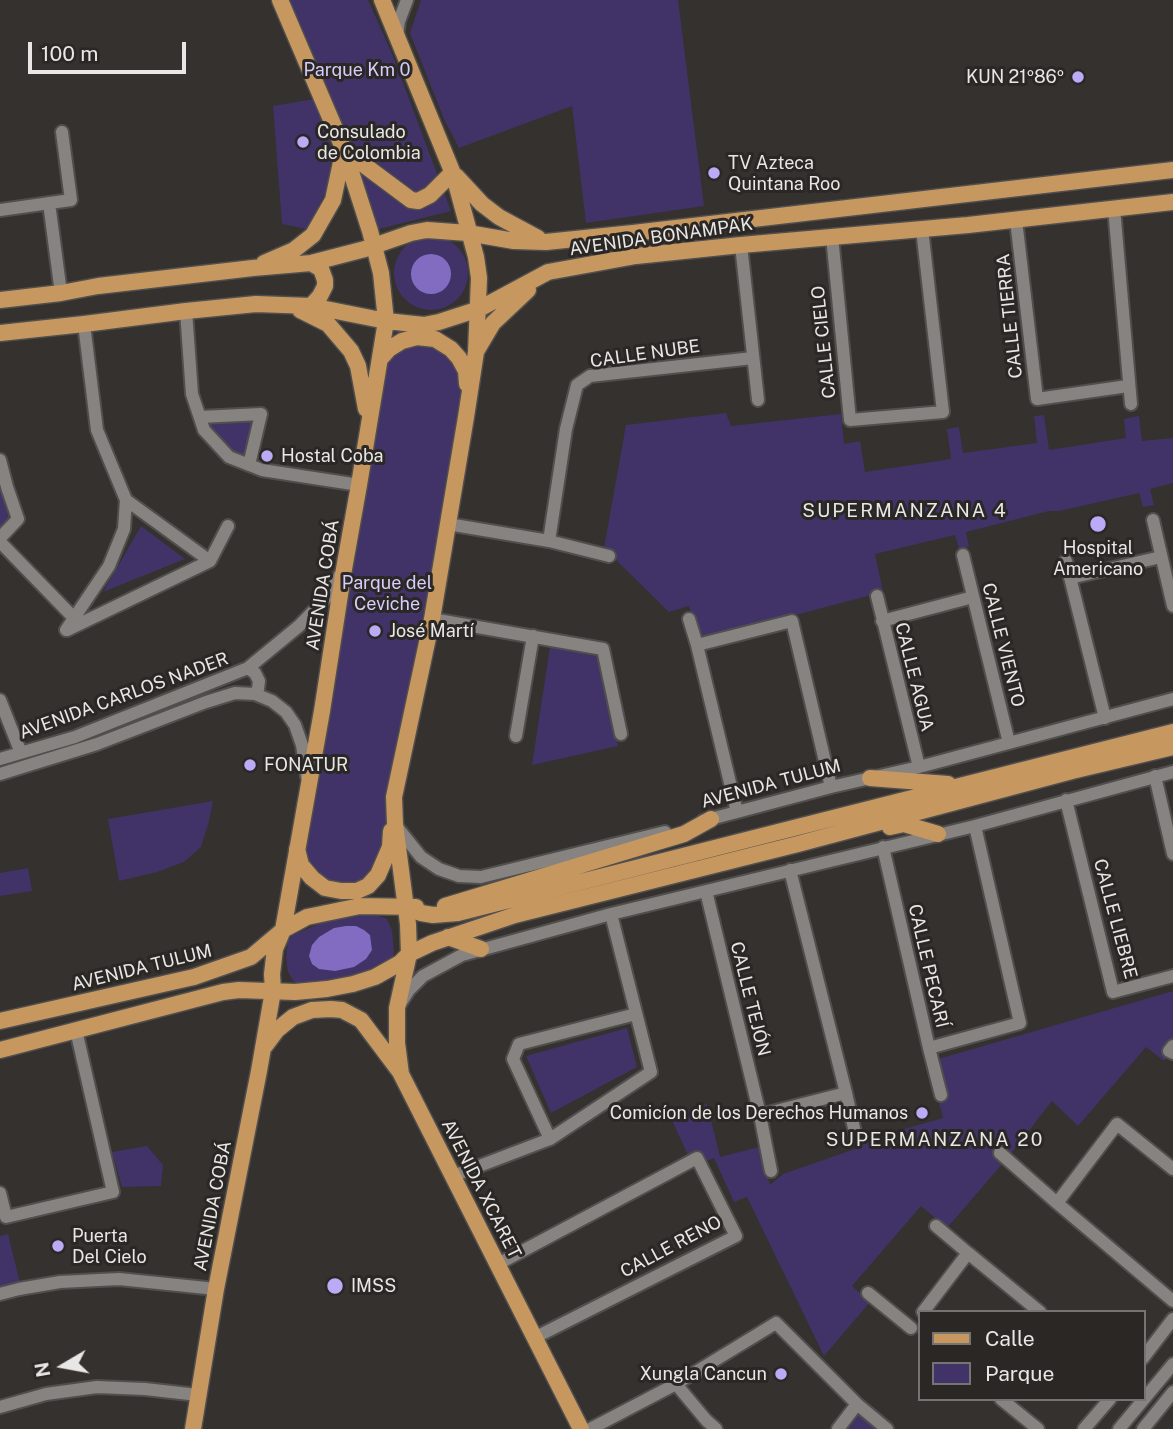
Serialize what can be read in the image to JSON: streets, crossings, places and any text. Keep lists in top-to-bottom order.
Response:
{
  "streets": {
    "main road": [
      "AVENIDA BONAMPAK",
      "AVENIDA COBÁ",
      "AVENIDA TULUM",
      "AVENIDA XCARET"
    ],
    "street": [
      "CALLE TIERRA",
      "CALLE CIELO",
      "CALLE NUBE",
      "CALLE VIENTO",
      "CALLE AGUA",
      "AVENIDA CARLOS NADER",
      "CALLE LIEBRE",
      "CALLE PECARÍ",
      "CALLE TEJÓN",
      "CALLE RENO"
    ]
  },
  "crossings": [
    ["AVENIDA BONAMPAK", "CALLE TIERRA"],
    ["AVENIDA BONAMPAK", "CALLE CIELO"],
    ["AVENIDA BONAMPAK", "AVENIDA COBÁ"],
    ["AVENIDA COBÁ", "AVENIDA CARLOS NADER"],
    ["AVENIDA COBÁ", "AVENIDA TULUM"],
    ["CALLE VIENTO", "AVENIDA TULUM"],
    ["CALLE AGUA", "AVENIDA TULUM"],
    ["AVENIDA TULUM", "AVENIDA XCARET"],
    ["AVENIDA XCARET", "CALLE RENO"]
  ],
  "districts": ["SUPERMANZANA 4", "SUPERMANZANA 20"],
  "parks": ["Parque Km 0", "Parque del Ceviche"],
  "places": [
    "KUN 21º86º",
    "Consulado de Colombia",
    "TV Azteca Quintana Roo",
    "Hostal Coba",
    "Hospital Americano",
    "José Martí",
    "FONATUR",
    "Comicíon de los Derechos Humanos",
    "Puerta Del Cielo",
    "IMSS",
    "Xungla Cancun"
  ],
  "legend": ["Calle", "Parque"],
  "scale_bar": "100 m",
  "north": "left"
}
